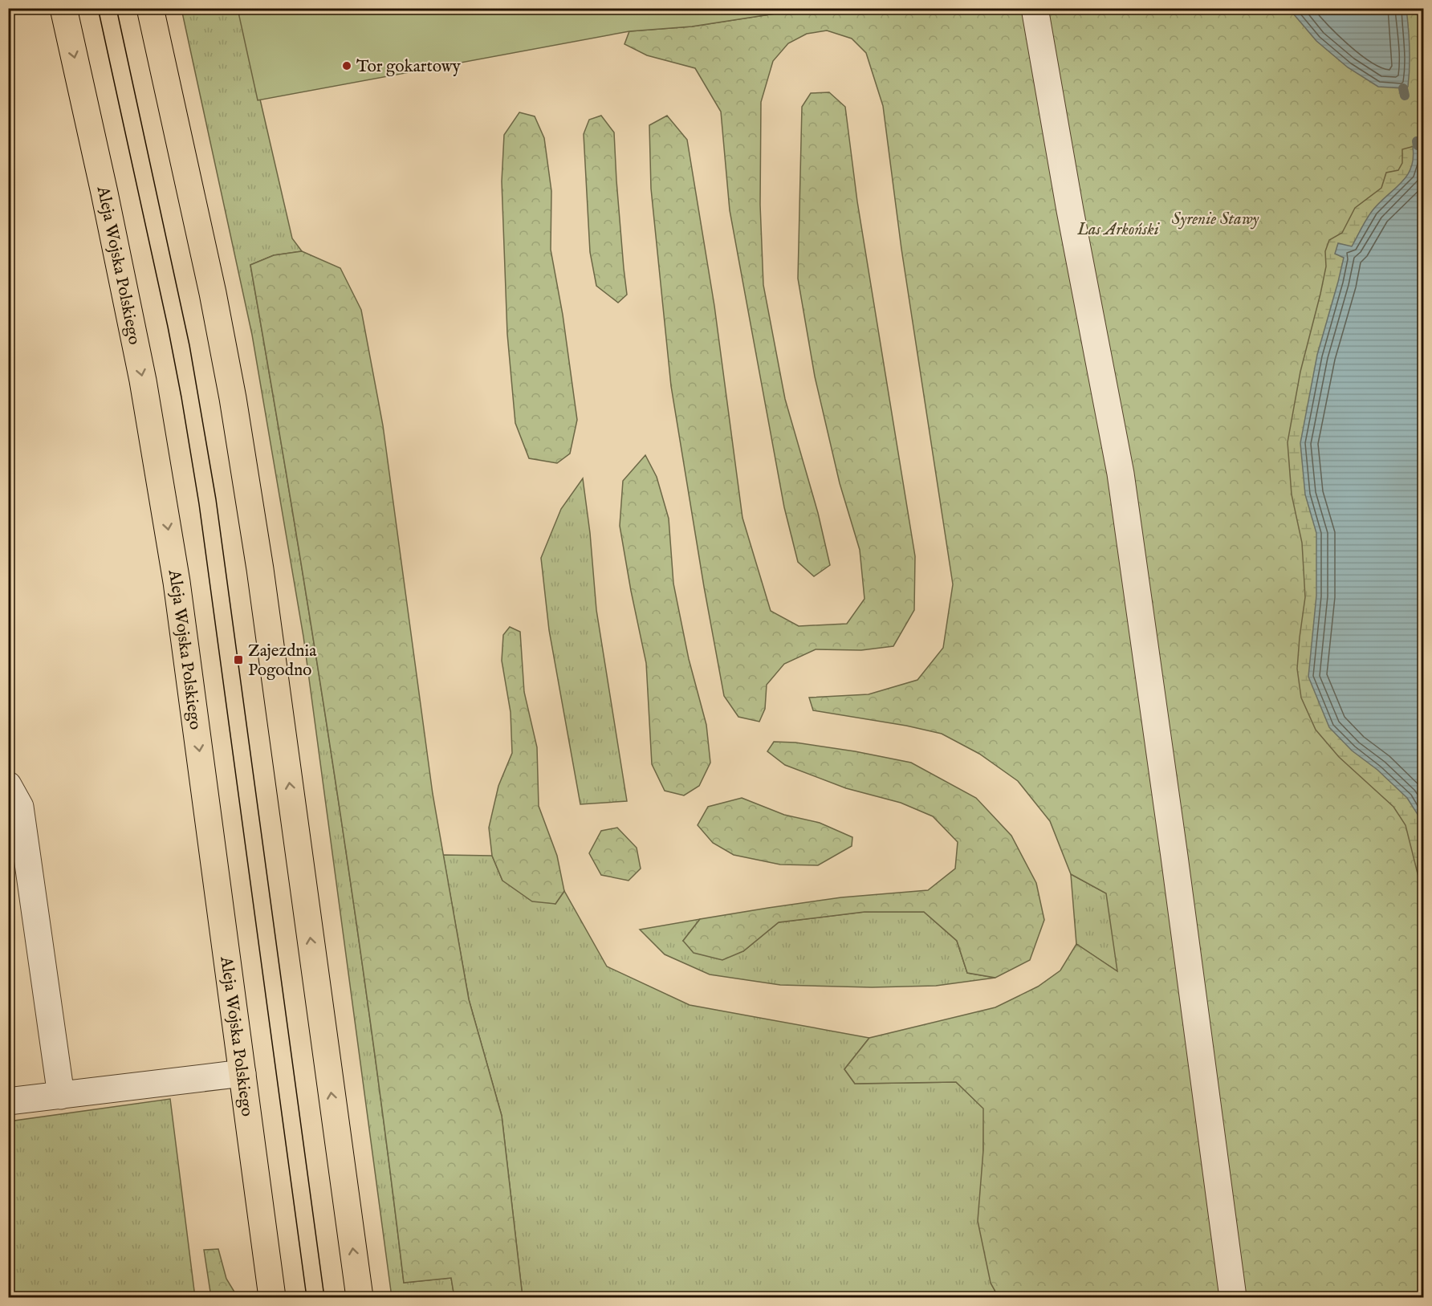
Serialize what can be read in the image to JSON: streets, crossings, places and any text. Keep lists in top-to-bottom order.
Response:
{
  "streets": {
    "main road": ["Aleja Wojska Polskiego"]
  },
  "parks": ["Syrenie Stawy", "Las Arkoński"],
  "places": {
    "other": ["Tor gokartowy"],
    "transit": ["Zajezdnia Pogodno"]
  }
}
